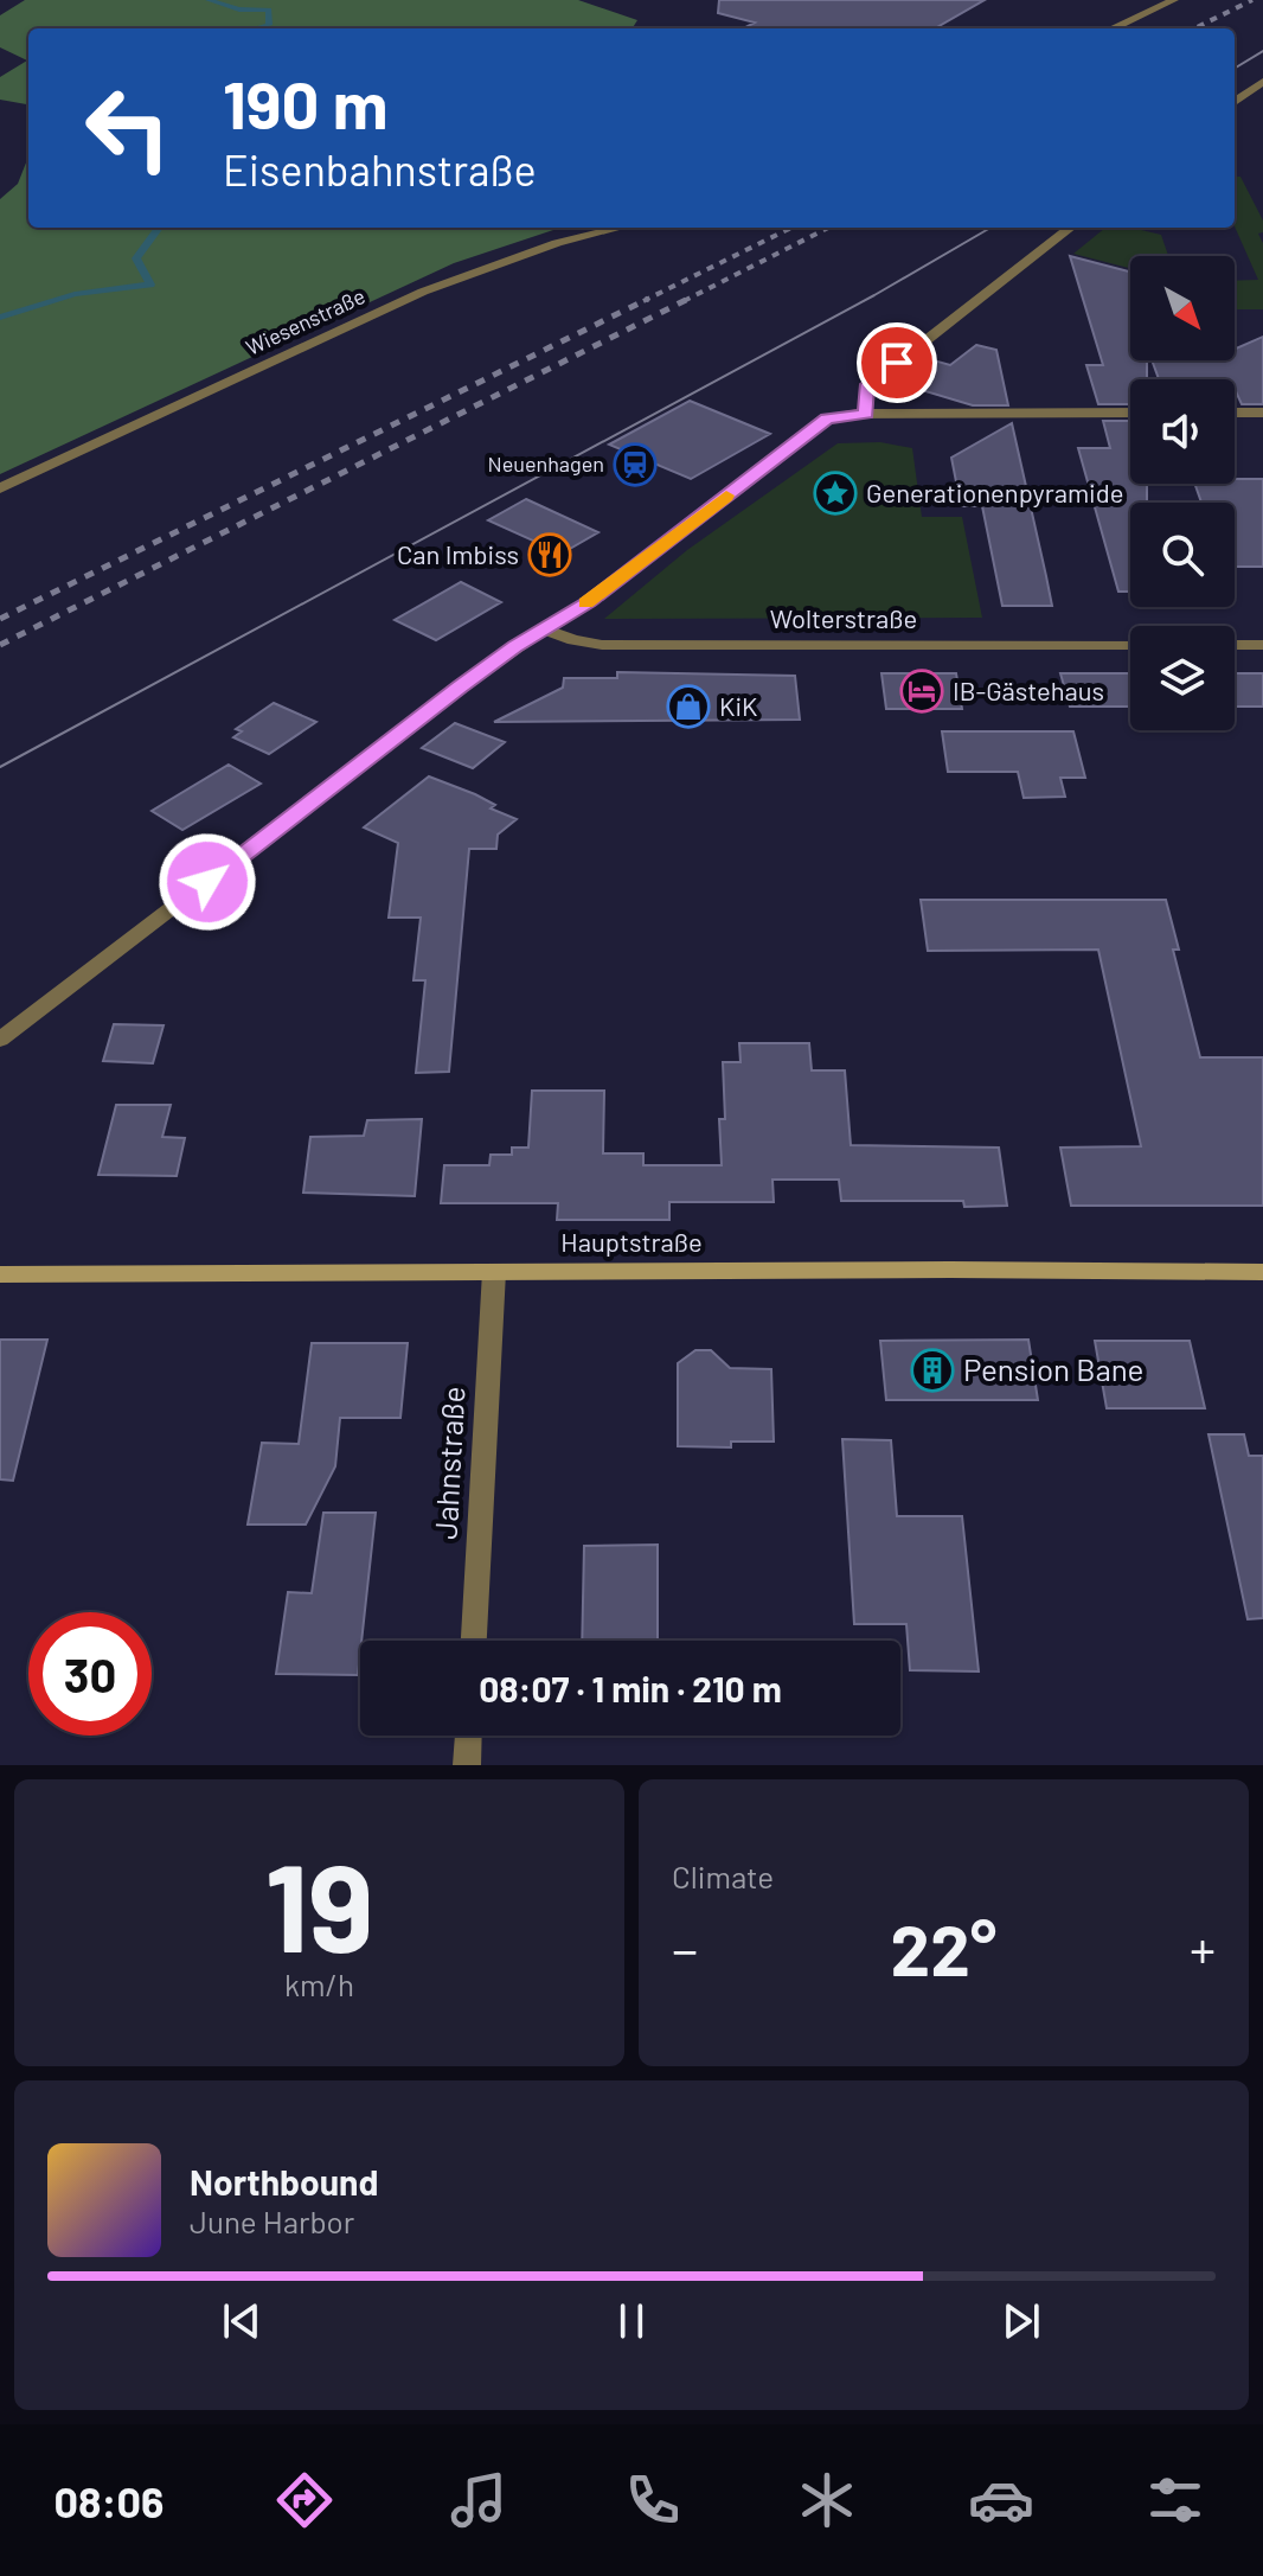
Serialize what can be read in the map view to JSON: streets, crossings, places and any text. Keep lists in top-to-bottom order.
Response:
{
  "streets": {
    "main road": ["Hauptstraße"],
    "street": ["Wiesenstraße", "Wolterstraße", "Jahnstraße"]
  },
  "crossings": [
    ["Hauptstraße", "Jahnstraße"]
  ],
  "places": {
    "station": ["Neuenhagen"],
    "place": ["Generationenpyramide"],
    "restaurant": ["Can Imbiss"],
    "hotel": ["IB-Gästehaus"],
    "shop": ["KiK"],
    "building": ["Pension Bane"]
  },
  "north": "bottom right",
  "page": {
    "turn": ["190 m", "Eisenbahnstraße"],
    "limit": "30",
    "trip": "08:07 · 1 min · 210 m",
    "tile": [
      ["19", "km/h"],
      "Climate"
    ],
    "heat": ["−", "22°", "+"],
    "song": ["Northbound", "June Harbor"],
    "tabs": "08:06"
  }
}
